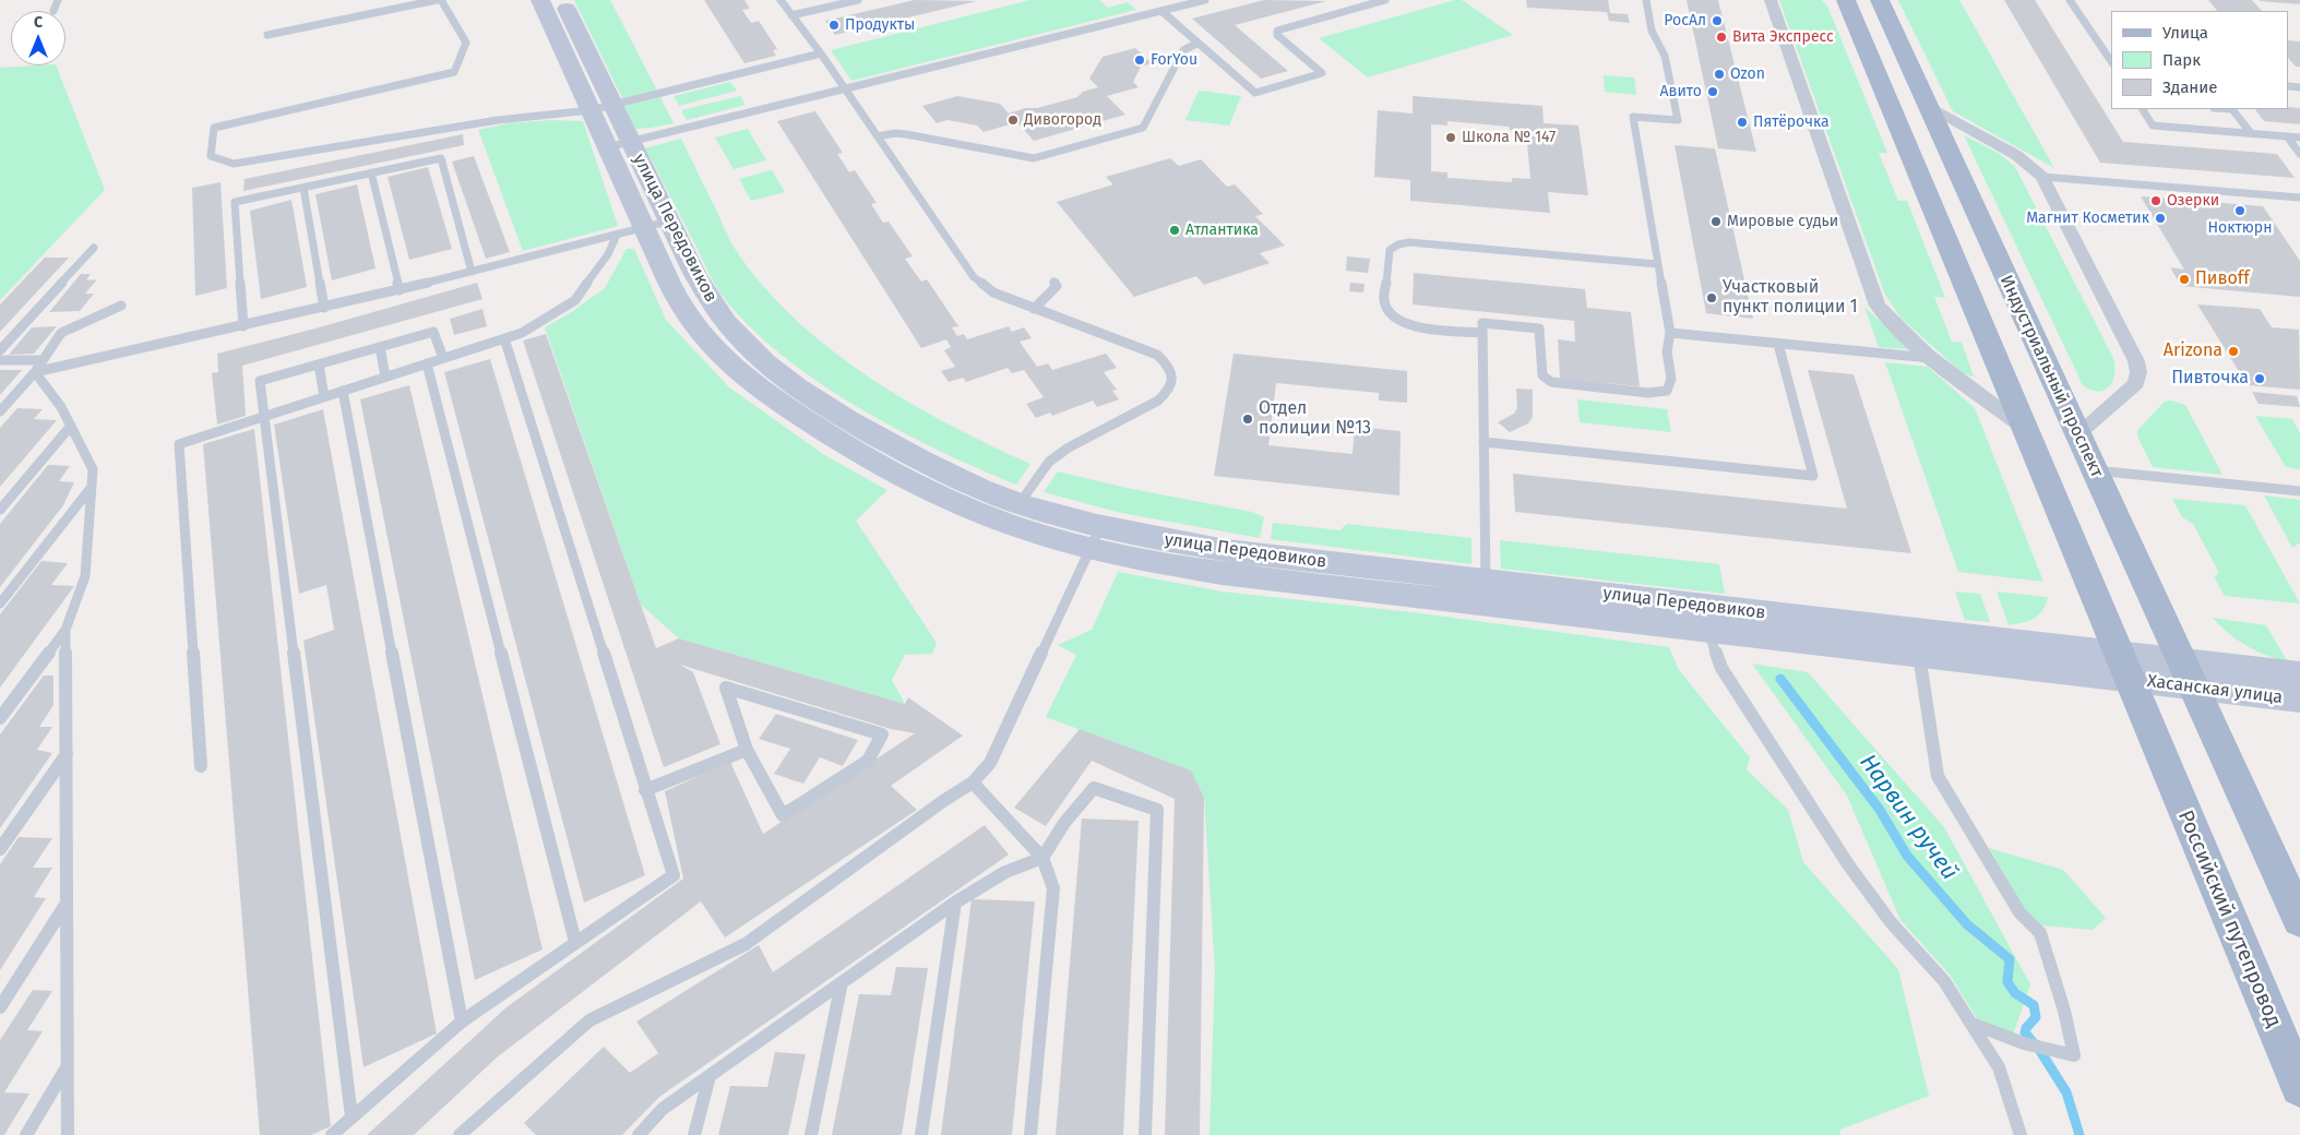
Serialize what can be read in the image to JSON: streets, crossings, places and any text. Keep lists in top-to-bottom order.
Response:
{
  "streets": {
    "main road": ["Индустриальный проспект", "Российский путепровод"],
    "street": ["улица Передовиков", "Хасанская улица"]
  },
  "crossings": [
    ["улица Передовиков", "Хасанская улица"],
    ["улица Передовиков", "Российский путепровод"],
    ["Индустриальный проспект", "Хасанская улица"],
    ["Хасанская улица", "Российский путепровод"]
  ],
  "water": ["Нарвин ручей"],
  "places": [
    "РосАл",
    "Продукты",
    "Вита Экспресс",
    "ForYou",
    "Ozon",
    "Авито",
    "Дивогород",
    "Пятёрочка",
    "Школа № 147",
    "Озерки",
    "Ноктюрн",
    "Магнит Косметик",
    "Мировые судьи",
    "Атлантика",
    "Пивoff",
    "Участковый пункт полиции 1",
    "Arizona",
    "Пивточка",
    "Отдел полиции №13"
  ],
  "legend": ["Улица", "Парк", "Здание"],
  "north": "top"
}
